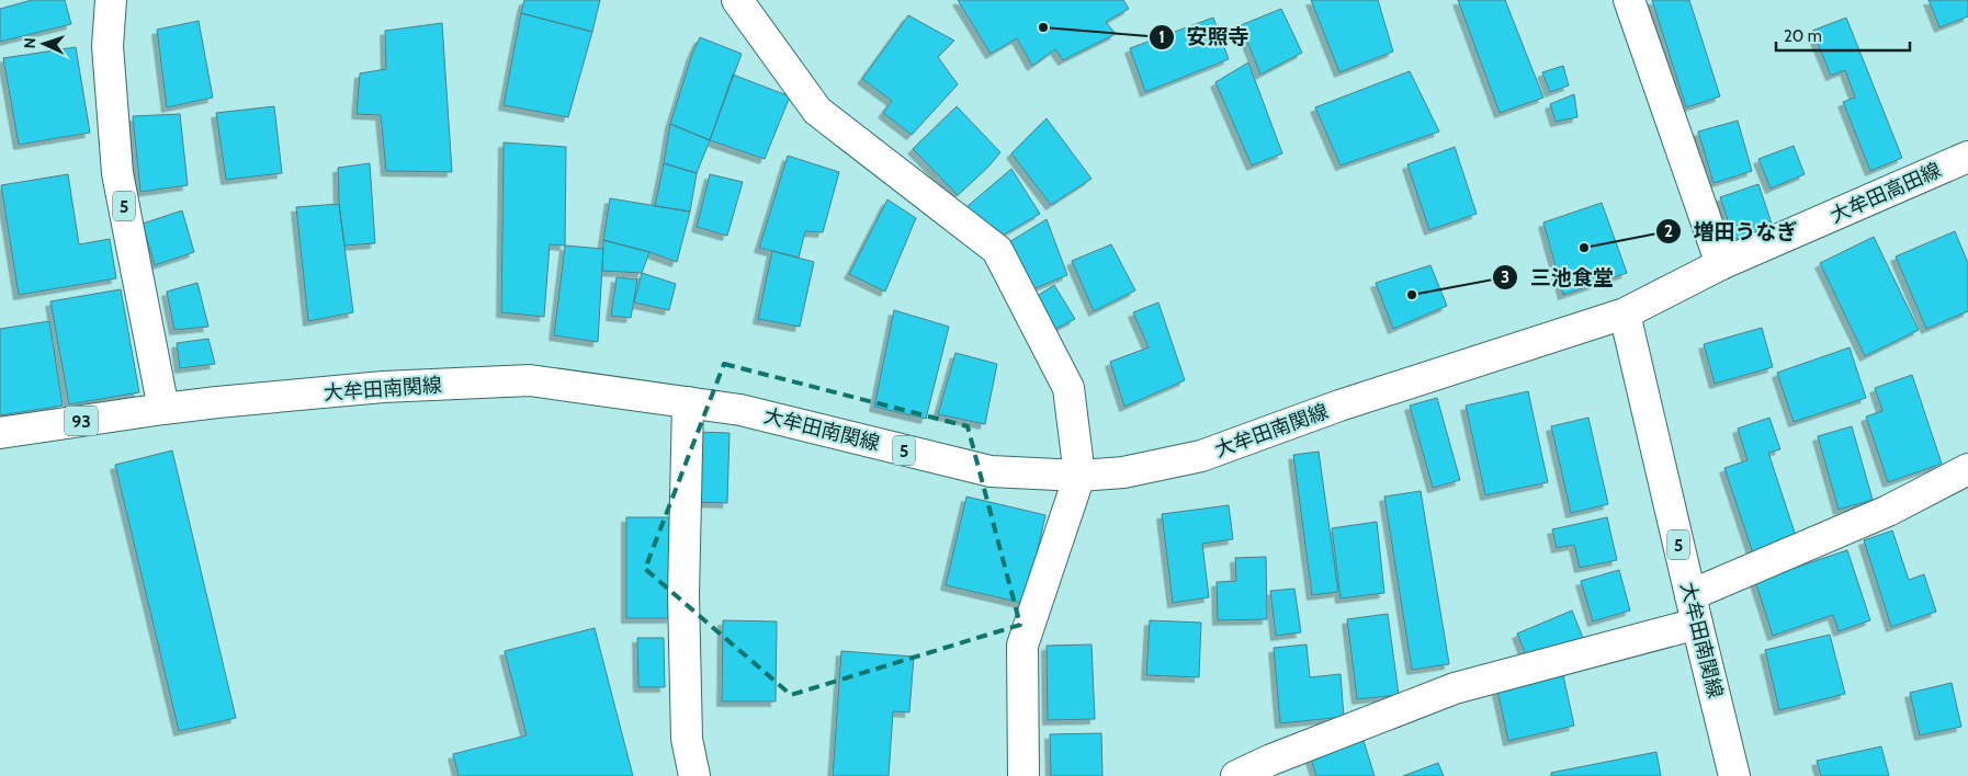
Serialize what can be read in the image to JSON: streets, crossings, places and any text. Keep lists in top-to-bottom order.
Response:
{
  "streets": {
    "main road": [
      "大牟田高田線",
      "5",
      "大牟田南関線",
      "93"
    ]
  },
  "crossings": [
    ["大牟田高田線", "大牟田南関線"],
    ["5", "大牟田南関線"],
    ["5", "93"],
    ["大牟田南関線", "93"]
  ],
  "places": ["安照寺", "増田うなぎ", "三池食堂"],
  "scale_bar": "20 m",
  "north": "left"
}
